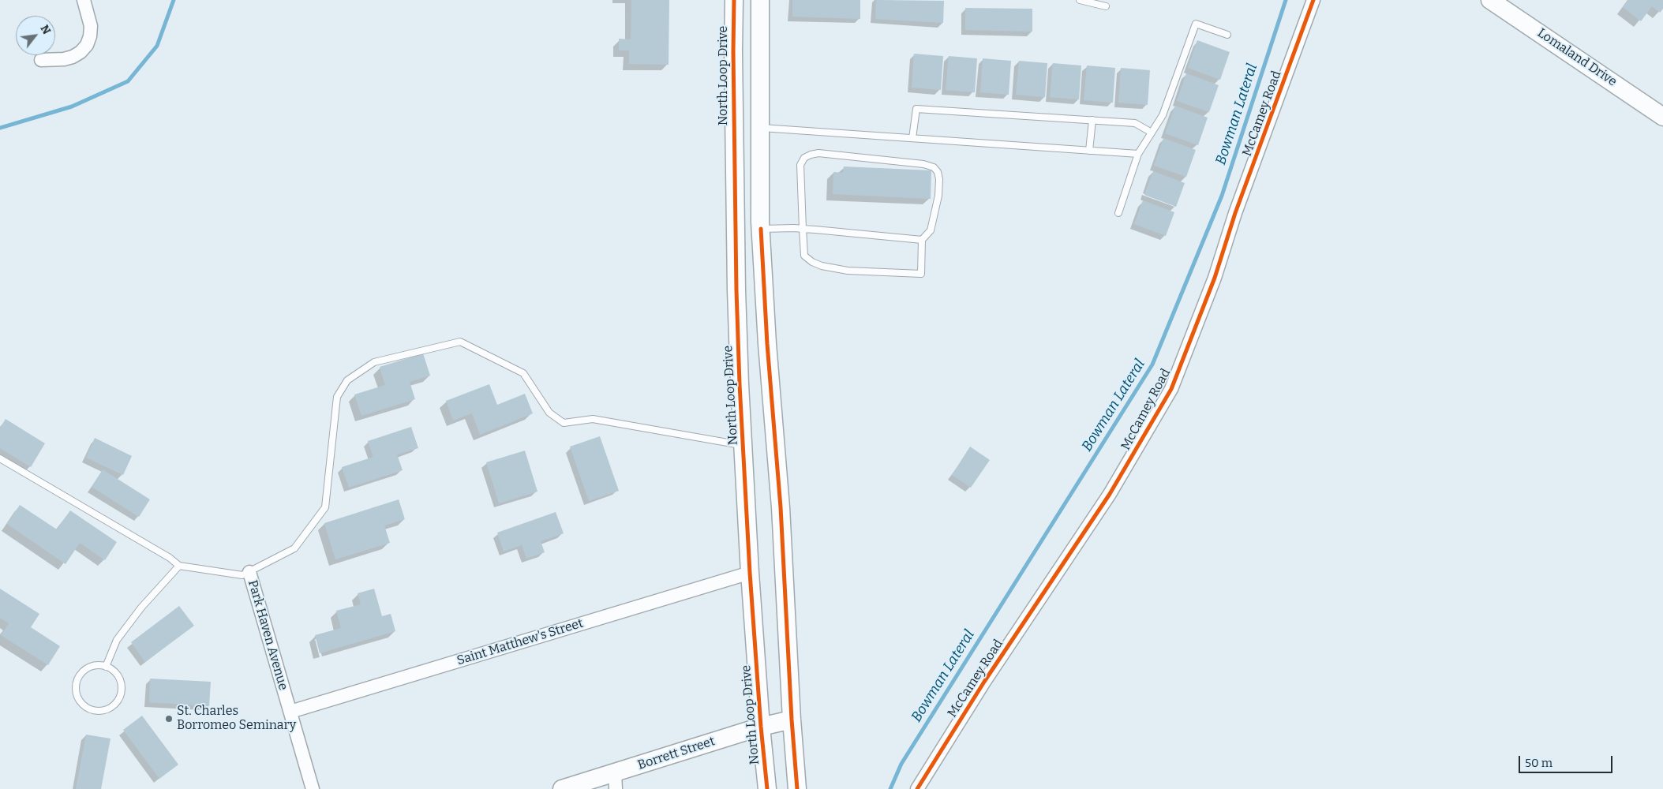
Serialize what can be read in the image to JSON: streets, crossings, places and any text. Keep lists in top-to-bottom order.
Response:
{
  "streets": {
    "main road": ["Lomaland Drive", "North Loop Drive", "Borrett Street"],
    "street": ["McCamey Road", "Park Haven Avenue", "Saint Matthew's Street"]
  },
  "crossings": [
    ["North Loop Drive", "Saint Matthew's Street"],
    ["North Loop Drive", "Borrett Street"],
    ["Park Haven Avenue", "Saint Matthew's Street"]
  ],
  "water": ["Bowman Lateral"],
  "places": ["St. Charles Borromeo Seminary"],
  "scale_bar": "50 m",
  "north": "top right"
}
